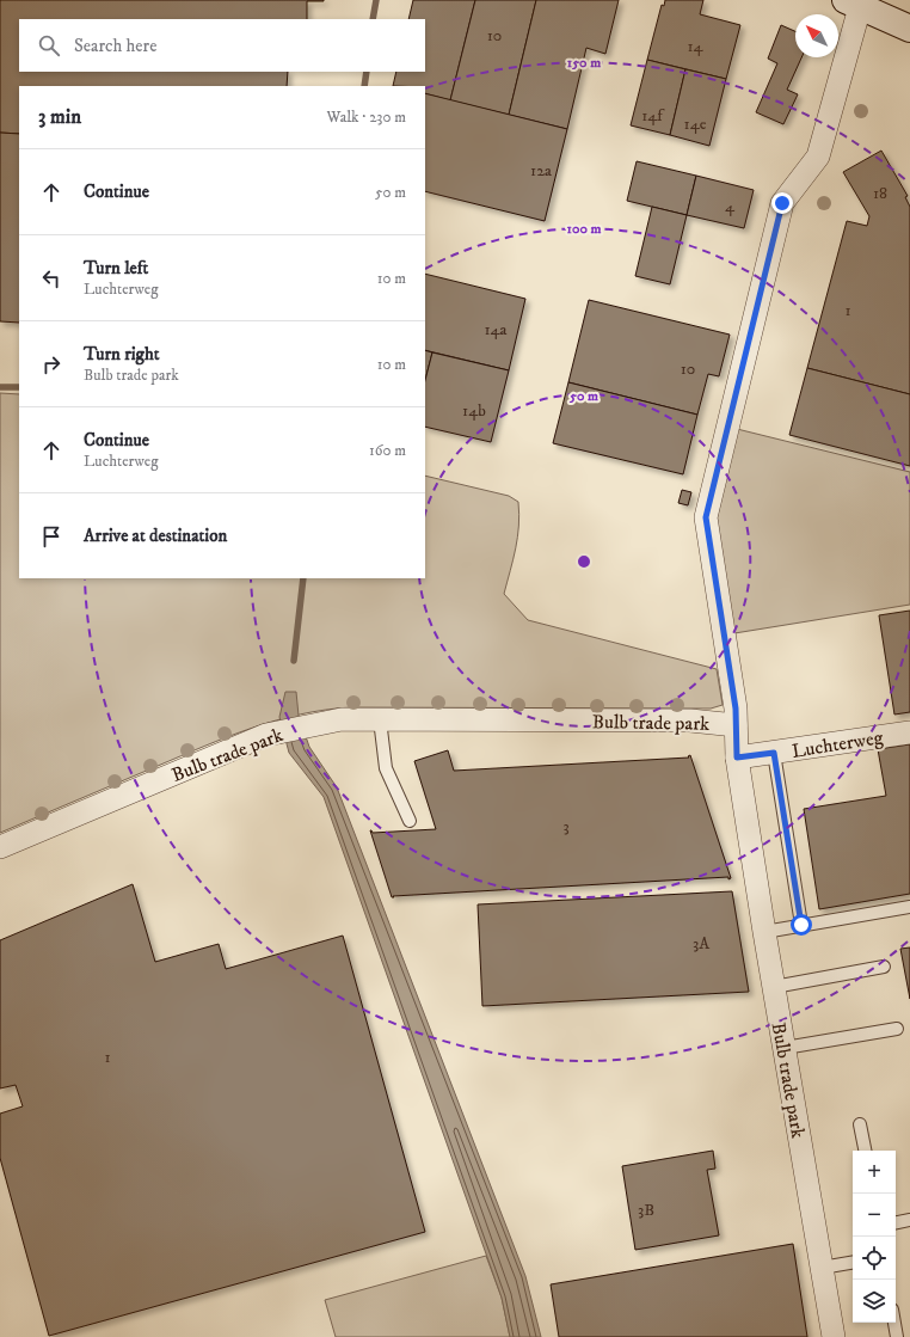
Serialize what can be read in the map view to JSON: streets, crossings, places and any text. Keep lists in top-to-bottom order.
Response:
{
  "streets": {
    "street": ["Bulb trade park", "Luchterweg"]
  },
  "crossings": [
    ["Bulb trade park", "Luchterweg"]
  ],
  "house_numbers": [
    "10",
    "14",
    "14f",
    "14e",
    "12a",
    "18",
    "4",
    "1",
    "14a",
    "10",
    "14b",
    "3",
    "3A",
    "1",
    "3B"
  ],
  "north": "top left",
  "page": {
    "search": "Search here",
    "heading": ["3 min", "Walk · 230 m"],
    "list": [
      ["Continue", "50 m"],
      ["Turn left", "Luchterweg", "10 m"],
      ["Turn right", "Bulb trade park", "10 m"],
      ["Continue", "Luchterweg", "160 m"],
      "Arrive at destination"
    ],
    "map_buttons": ["+", "−"]
  },
  "rings": ["150 m", "100 m", "50 m"]
}
